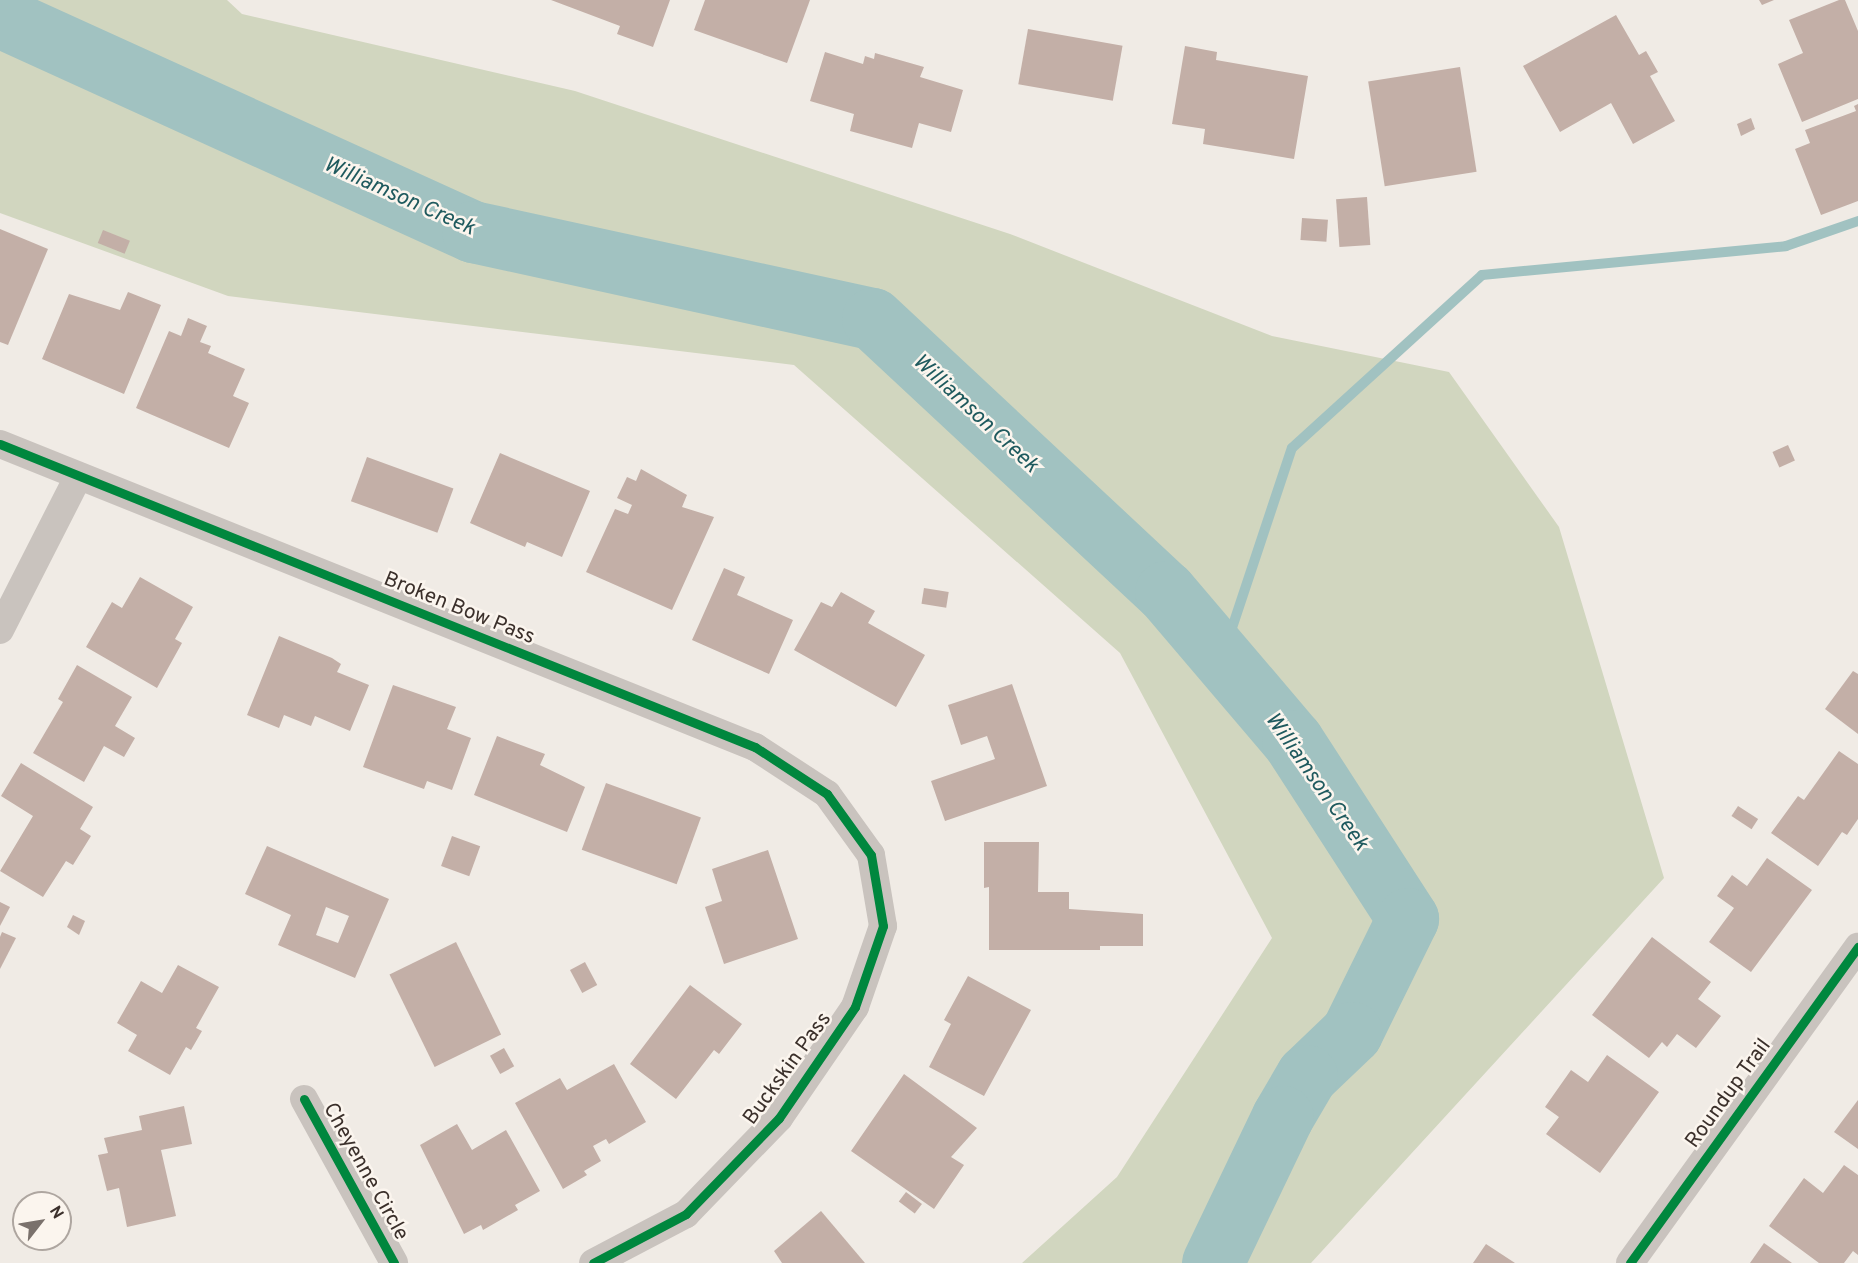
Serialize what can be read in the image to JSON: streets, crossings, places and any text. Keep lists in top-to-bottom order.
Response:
{
  "streets": {
    "street": [
      "Broken Bow Pass",
      "Buckskin Pass",
      "Roundup Trail",
      "Cheyenne Circle"
    ]
  },
  "crossings": [
    ["Broken Bow Pass", "Buckskin Pass"]
  ],
  "water": ["Williamson Creek"],
  "north": "top right"
}
